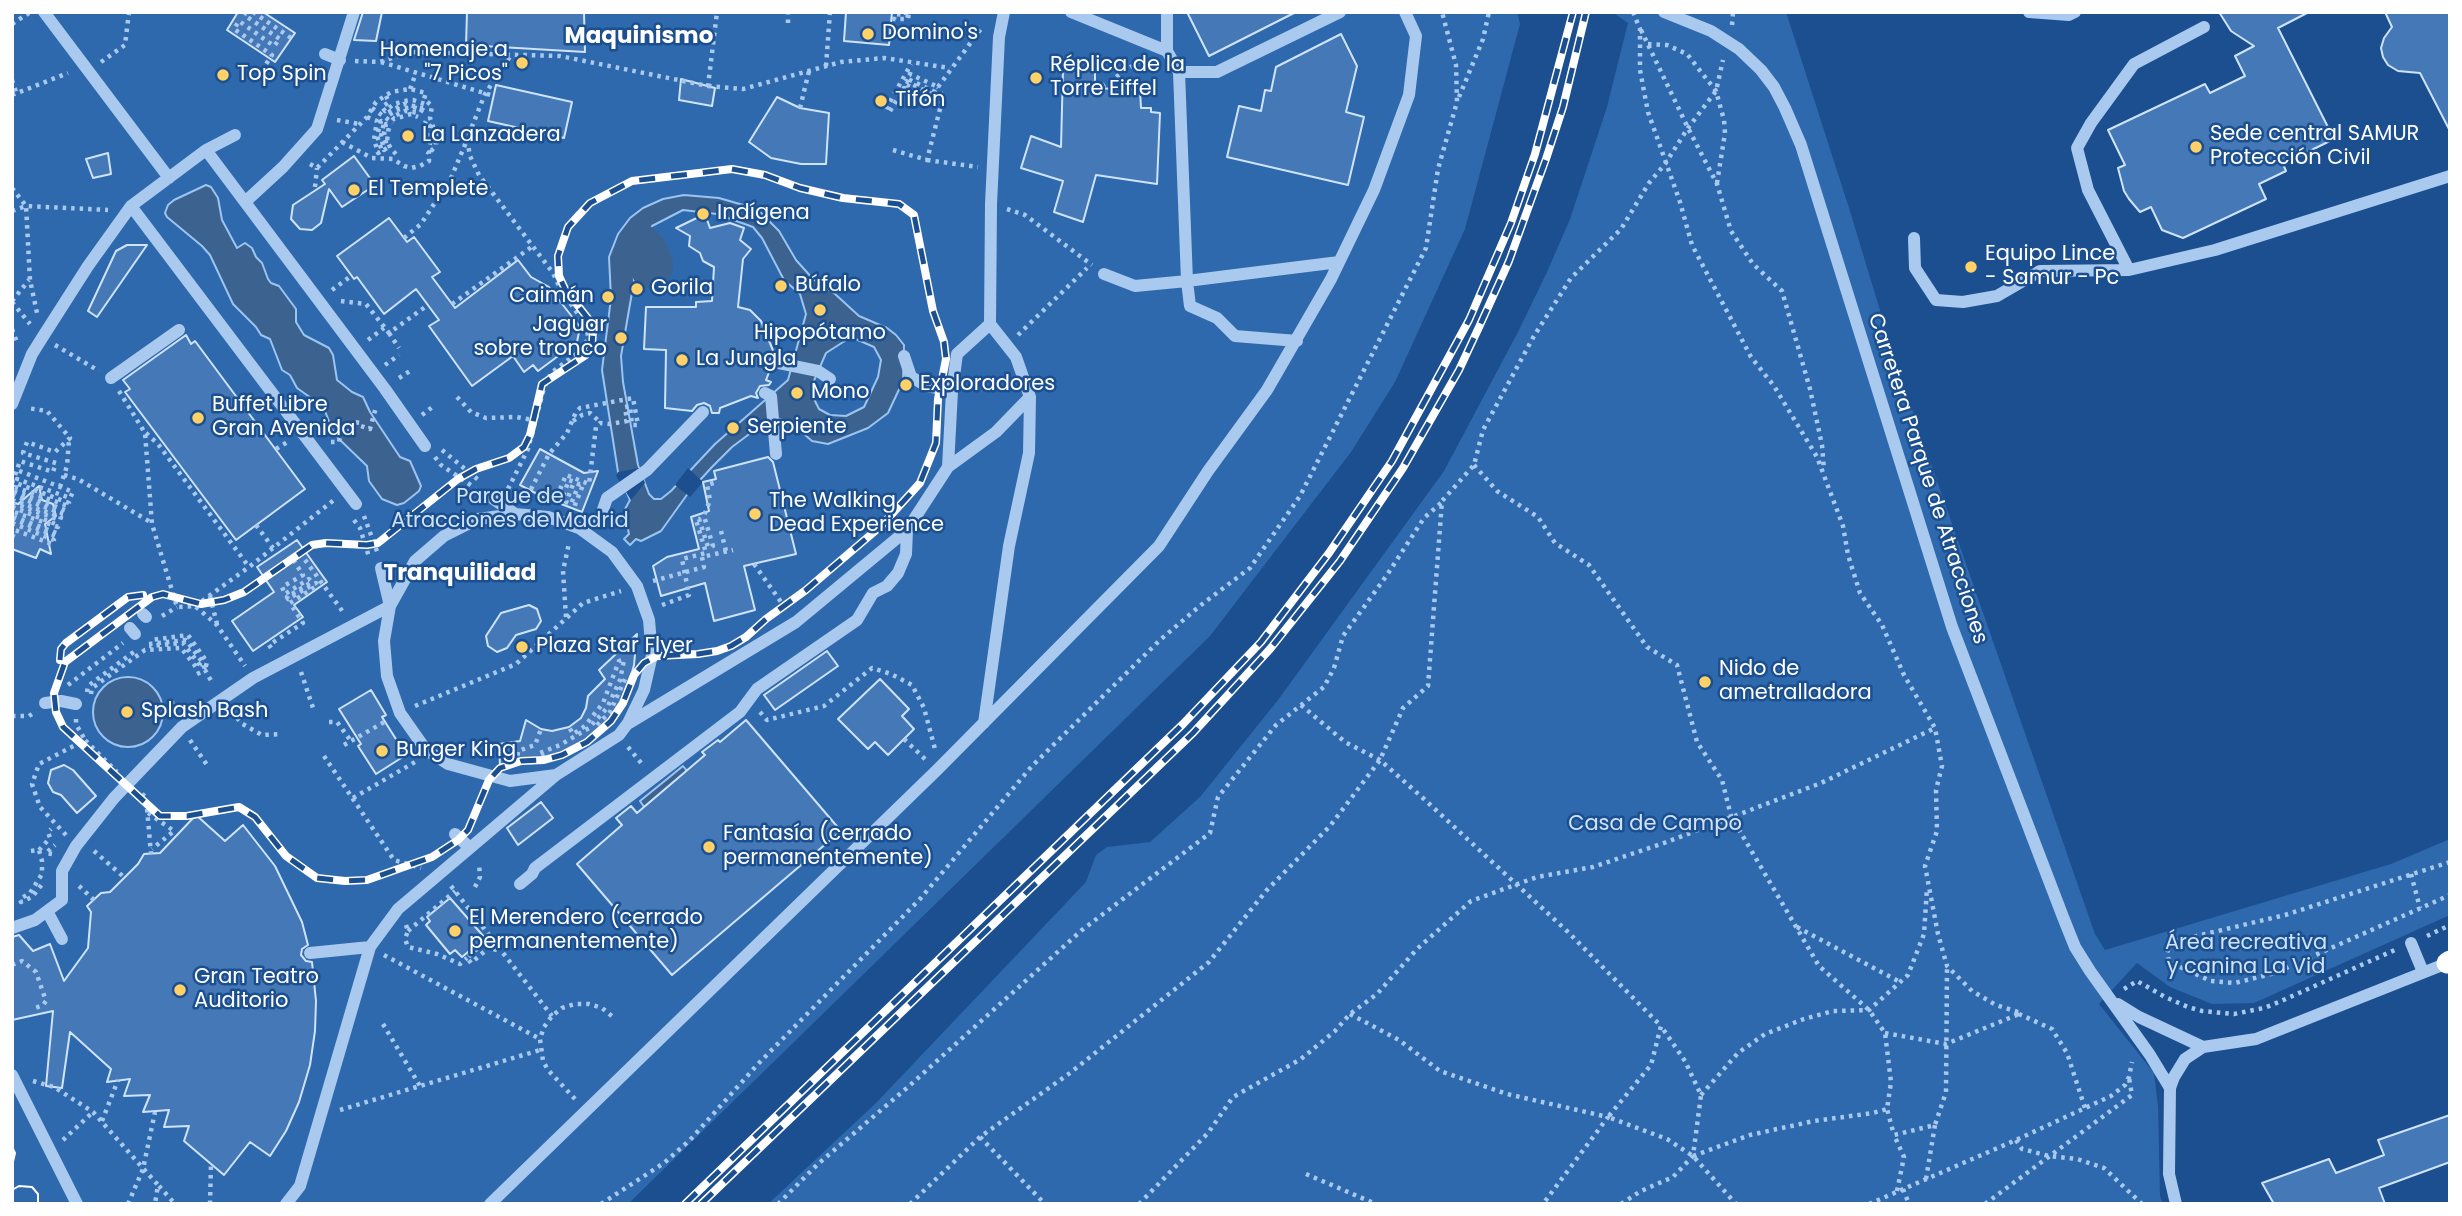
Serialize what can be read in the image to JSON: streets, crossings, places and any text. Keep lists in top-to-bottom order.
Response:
{
  "streets": {
    "street": ["Carretera Parque de Atracciones"]
  },
  "districts": ["Maquinismo", "Tranquilidad"],
  "parks": ["Parque de Atracciones de Madrid", "Casa de Campo", "Área recreativa y canina La Vid"],
  "places": [
    "Domino's",
    "Homenaje a \"7 Picos\"",
    "Top Spin",
    "Réplica de la Torre Eiffel",
    "Tifón",
    "La Lanzadera",
    "Sede central SAMUR Protección Civil",
    "El Templete",
    "Indígena",
    "Equipo Lince - Samur - Pc",
    "Búfalo",
    "Gorila",
    "Caimán",
    "Hipopótamo",
    "Jaguar sobre tronco",
    "La Jungla",
    "Exploradores",
    "Mono",
    "Buffet Libre Gran Avenida",
    "Serpiente",
    "The Walking Dead Experience",
    "Plaza Star Flyer",
    "Nido de ametralladora",
    "Splash Bash",
    "Burger King",
    "Fantasía (cerrado permanentemente)",
    "El Merendero (cerrado permanentemente)",
    "Gran Teatro Auditorio"
  ]
}
